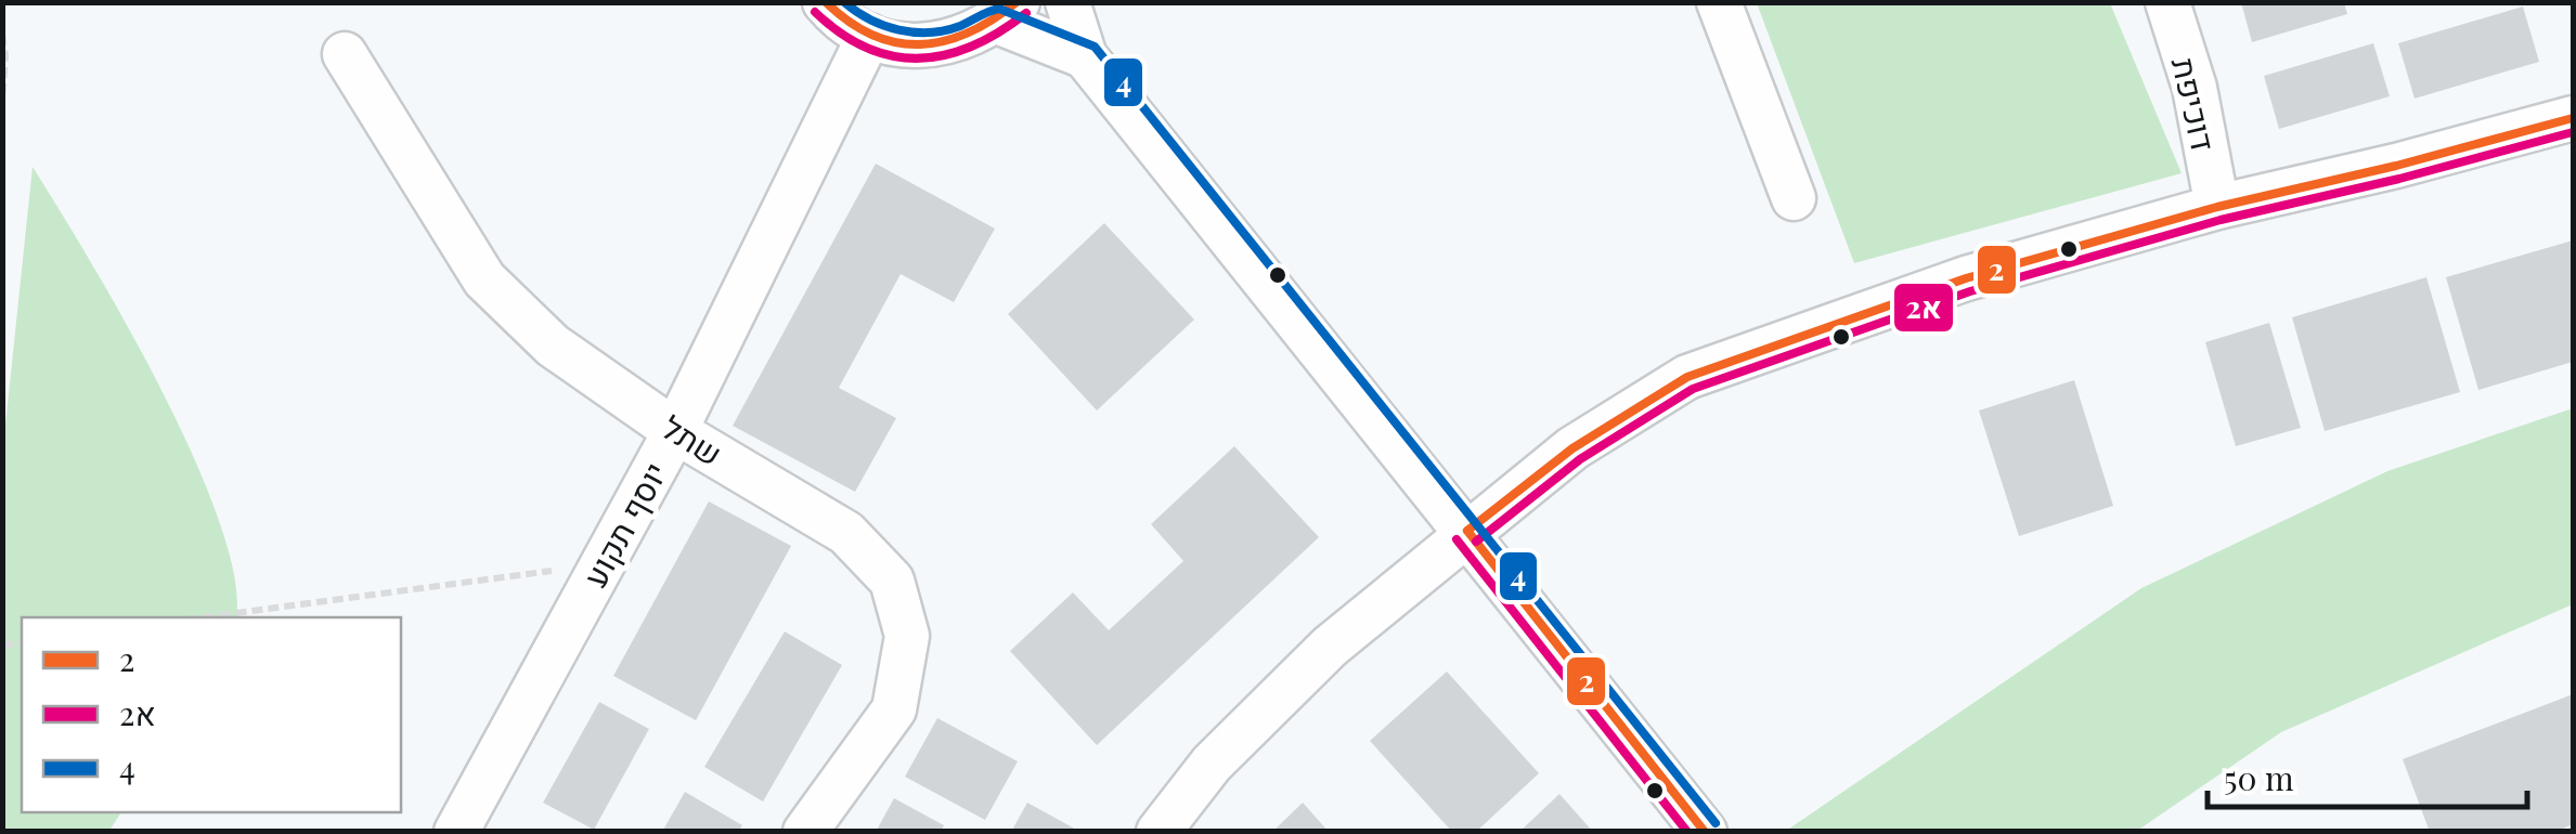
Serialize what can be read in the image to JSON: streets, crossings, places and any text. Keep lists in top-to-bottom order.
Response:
{
  "streets": {
    "street": ["דוכיפת", "שתל", "יוסף תקוע"]
  },
  "crossings": [
    ["שתל", "יוסף תקוע"]
  ],
  "lines": ["transit line 2", "transit line 4", "transit line 2א"],
  "legend": ["2", "2א", "4"],
  "scale_bar": "50 m"
}
